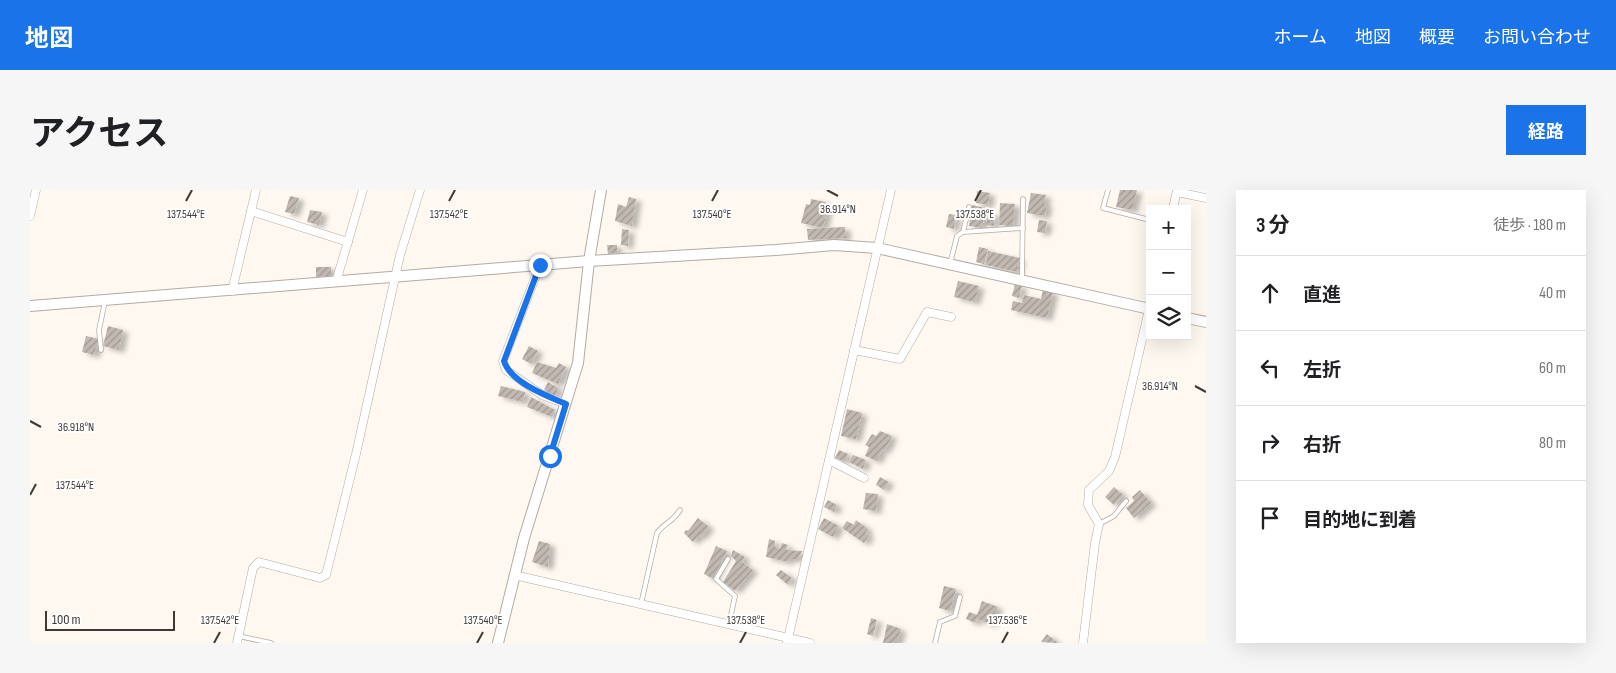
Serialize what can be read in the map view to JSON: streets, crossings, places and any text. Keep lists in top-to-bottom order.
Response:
{
  "scale_bar": "100 m",
  "page": {
    "header": "地図",
    "nav": [
      "ホーム",
      "地図",
      "概要",
      "お問い合わせ"
    ],
    "title": "アクセス",
    "buttons": "経路",
    "heading": ["3 分", "徒歩 · 180 m"],
    "map_buttons": ["+", "−"],
    "list": [
      ["直進", "40 m"],
      ["左折", "60 m"],
      ["右折", "80 m"],
      "目的地に到着"
    ],
    "scale": "100 m"
  },
  "coordinates": [
    "36.914°N",
    "137.544°E",
    "137.542°E",
    "137.540°E",
    "137.538°E",
    "36.918°N",
    "137.536°E"
  ]
}
